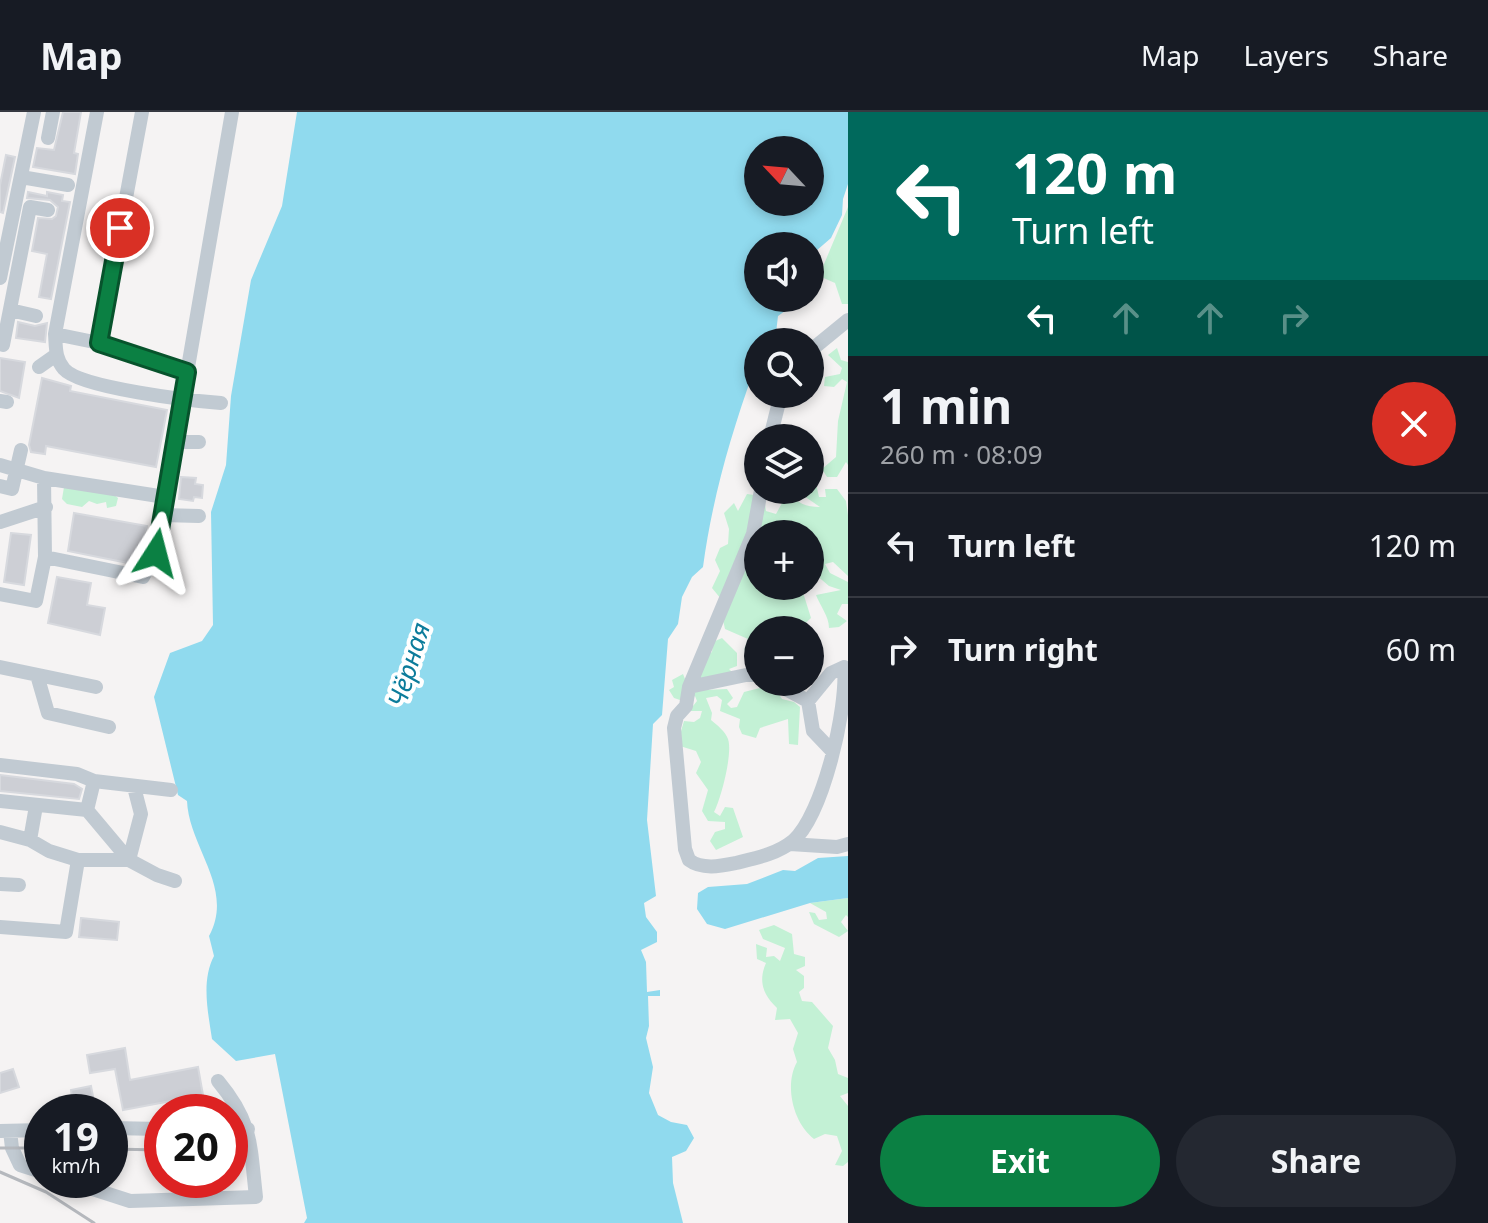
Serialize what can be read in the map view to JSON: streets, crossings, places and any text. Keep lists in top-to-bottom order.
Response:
{
  "water": ["Чёрная"],
  "north": "top left",
  "page": {
    "header": "Map",
    "nav": ["Map", "Layers", "Share"],
    "turn": ["120 m", "Turn left"],
    "map_buttons": ["+", "−"],
    "heading": ["1 min", "260 m · 08:09"],
    "list": [
      {
        "name": "Turn left",
        "value": "120 m"
      },
      {
        "name": "Turn right",
        "value": "60 m"
      }
    ],
    "speed": "19 km/h",
    "limit": "20",
    "buttons": ["Exit", "Share"]
  }
}
